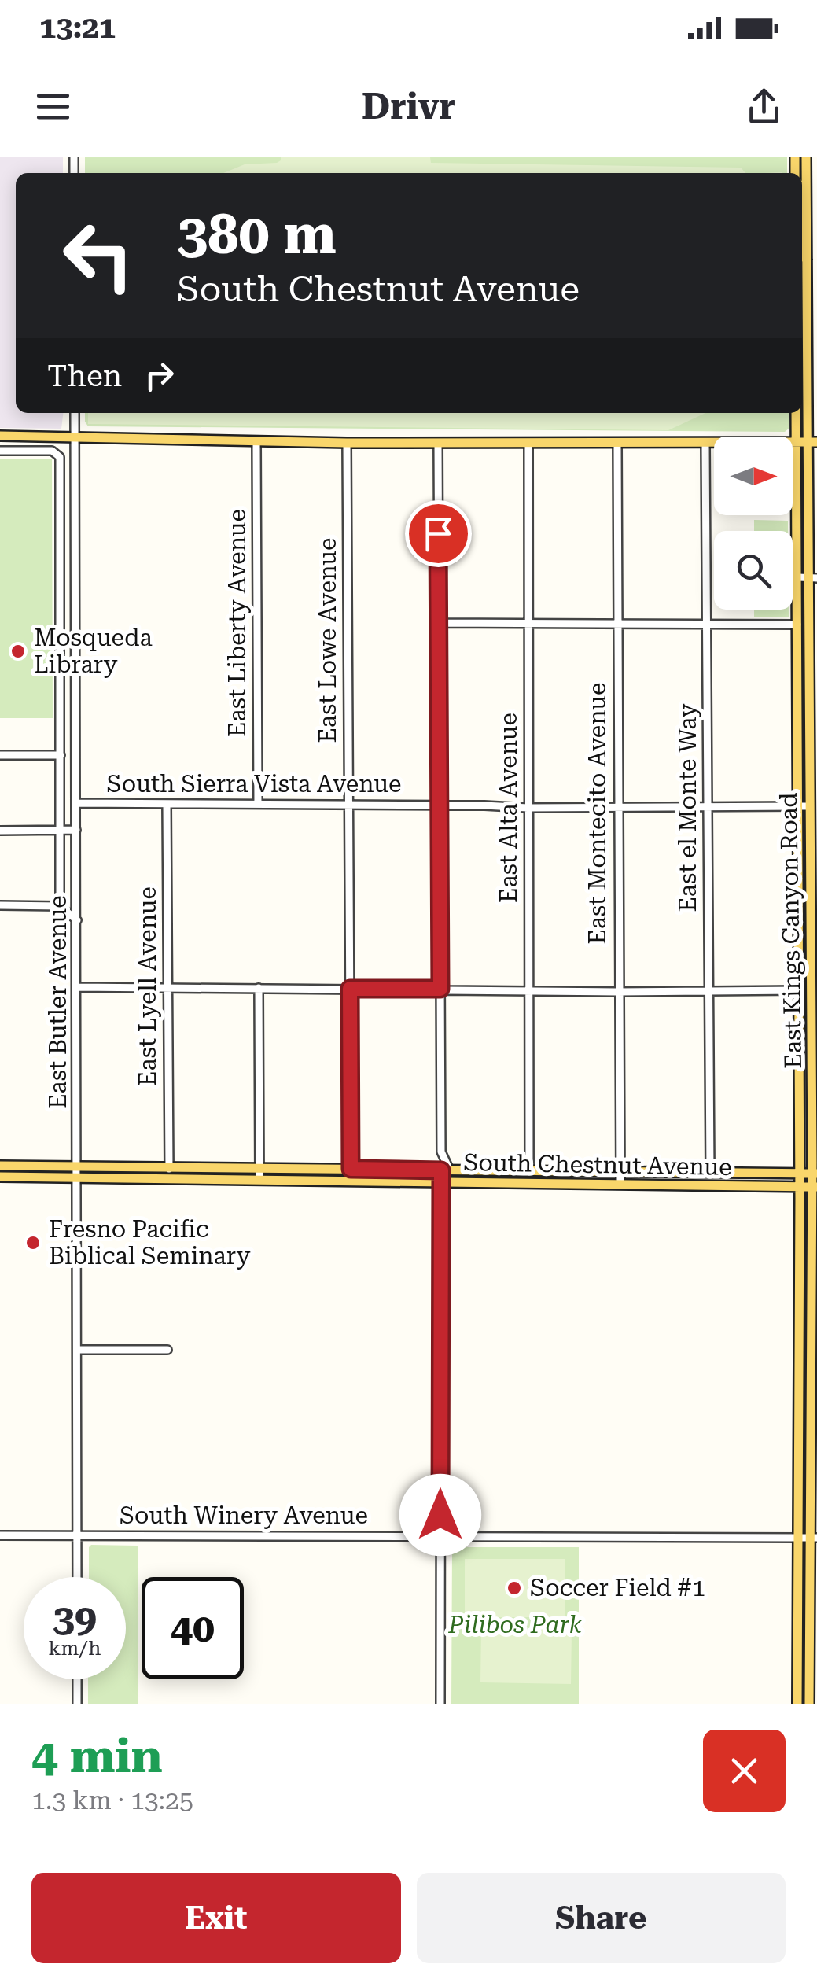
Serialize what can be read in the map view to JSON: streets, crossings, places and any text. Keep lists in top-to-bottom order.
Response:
{
  "streets": {
    "main road": ["East Kings Canyon Road", "South Chestnut Avenue"],
    "street": [
      "East Liberty Avenue",
      "East Lowe Avenue",
      "South Sierra Vista Avenue",
      "East Alta Avenue",
      "East el Monte Way",
      "East Montecito Avenue",
      "East Lyell Avenue",
      "East Butler Avenue",
      "South Winery Avenue"
    ]
  },
  "crossings": [
    ["East Liberty Avenue", "South Sierra Vista Avenue"],
    ["East Lowe Avenue", "South Sierra Vista Avenue"],
    ["East Lowe Avenue", "South Chestnut Avenue"],
    ["South Sierra Vista Avenue", "East Alta Avenue"],
    ["South Sierra Vista Avenue", "East el Monte Way"],
    ["South Sierra Vista Avenue", "East Montecito Avenue"],
    ["South Sierra Vista Avenue", "East Kings Canyon Road"],
    ["South Sierra Vista Avenue", "East Lyell Avenue"],
    ["South Sierra Vista Avenue", "East Butler Avenue"],
    ["East Alta Avenue", "South Chestnut Avenue"],
    ["East el Monte Way", "South Chestnut Avenue"],
    ["East Montecito Avenue", "South Chestnut Avenue"],
    ["East Kings Canyon Road", "South Chestnut Avenue"],
    ["East Kings Canyon Road", "South Winery Avenue"],
    ["East Lyell Avenue", "South Chestnut Avenue"],
    ["East Butler Avenue", "South Chestnut Avenue"],
    ["East Butler Avenue", "South Winery Avenue"]
  ],
  "parks": ["Pilibos Park"],
  "places": ["Mosqueda Library", "Fresno Pacific Biblical Seminary", "Soccer Field #1"],
  "north": "right",
  "page": {
    "status": "13:21",
    "header": "Drivr",
    "turn": ["380 m", "South Chestnut Avenue"],
    "then": "Then",
    "speed": "39 km/h",
    "limit": "40",
    "heading": ["4 min", "1.3 km · 13:25"],
    "buttons": ["Exit", "Share"]
  }
}
